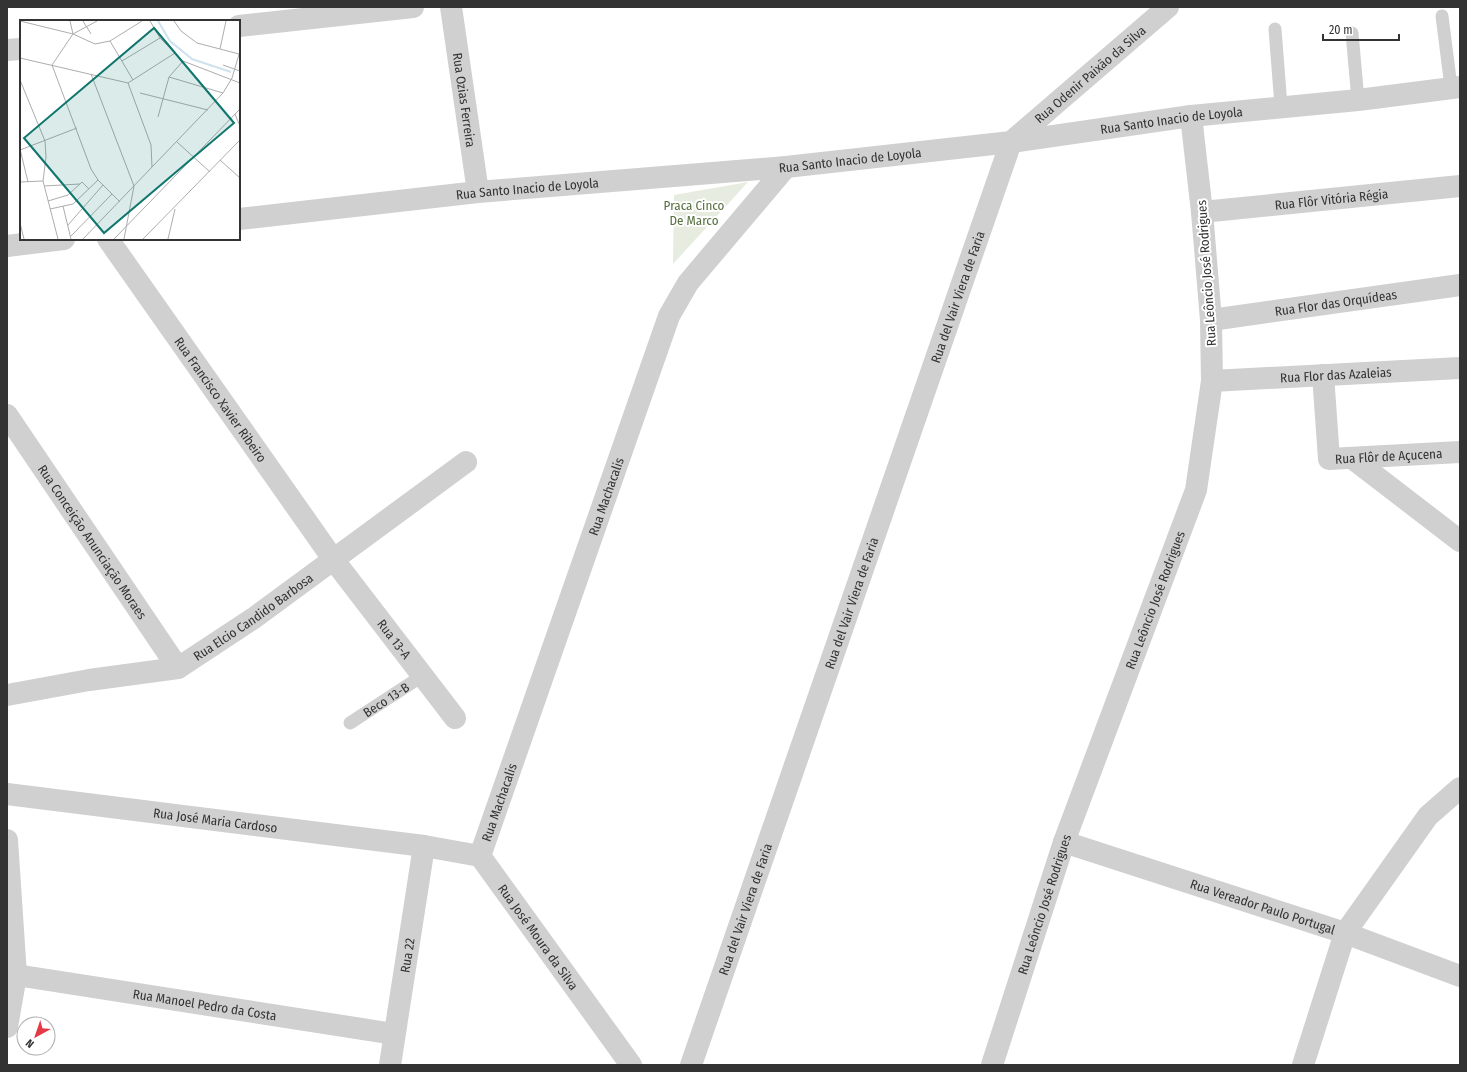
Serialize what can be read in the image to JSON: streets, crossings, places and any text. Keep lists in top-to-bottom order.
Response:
{
  "streets": {
    "street": [
      "Rua Odenir Paixão da Silva",
      "Rua Ozias Ferreira",
      "Rua Santo Inacio de Loyola",
      "Rua Flôr Vitória Régia",
      "Rua Leôncio José Rodrigues",
      "Rua del Vair Viera de Faria",
      "Rua Flor das Orquídeas",
      "Rua Flor das Azaleias",
      "Rua Francisco Xavier Ribeiro",
      "Rua Flôr de Açucena",
      "Rua Machacalis",
      "Rua Conceição Anunciação Moraes",
      "Rua Elcio Candido Barbosa",
      "Rua 13-A",
      "Rua José Maria Cardoso",
      "Rua Vereador Paulo Portugal",
      "Rua José Moura da Silva",
      "Rua 22",
      "Rua Manoel Pedro da Costa"
    ],
    "lane": ["Beco 13-B"]
  },
  "crossings": [
    ["Rua Odenir Paixão da Silva", "Rua Santo Inacio de Loyola"],
    ["Rua Odenir Paixão da Silva", "Rua del Vair Viera de Faria"],
    ["Rua Ozias Ferreira", "Rua Santo Inacio de Loyola"],
    ["Rua Santo Inacio de Loyola", "Rua Leôncio José Rodrigues"],
    ["Rua Santo Inacio de Loyola", "Rua del Vair Viera de Faria"],
    ["Rua Santo Inacio de Loyola", "Rua Machacalis"],
    ["Rua Flôr Vitória Régia", "Rua Leôncio José Rodrigues"],
    ["Rua Leôncio José Rodrigues", "Rua Flor das Orquídeas"],
    ["Rua Leôncio José Rodrigues", "Rua Flor das Azaleias"],
    ["Rua Leôncio José Rodrigues", "Rua Vereador Paulo Portugal"],
    ["Rua Flor das Azaleias", "Rua Flôr de Açucena"],
    ["Rua Francisco Xavier Ribeiro", "Rua Elcio Candido Barbosa"],
    ["Rua Francisco Xavier Ribeiro", "Rua 13-A"],
    ["Rua Machacalis", "Rua José Moura da Silva"],
    ["Rua Conceição Anunciação Moraes", "Rua Elcio Candido Barbosa"],
    ["Rua Elcio Candido Barbosa", "Rua 13-A"],
    ["Rua 13-A", "Beco 13-B"],
    ["Rua José Maria Cardoso", "Rua 22"],
    ["Rua 22", "Rua Manoel Pedro da Costa"]
  ],
  "parks": ["Praca Cinco De Marco"],
  "scale_bar": "20 m",
  "north": "bottom left"
}
